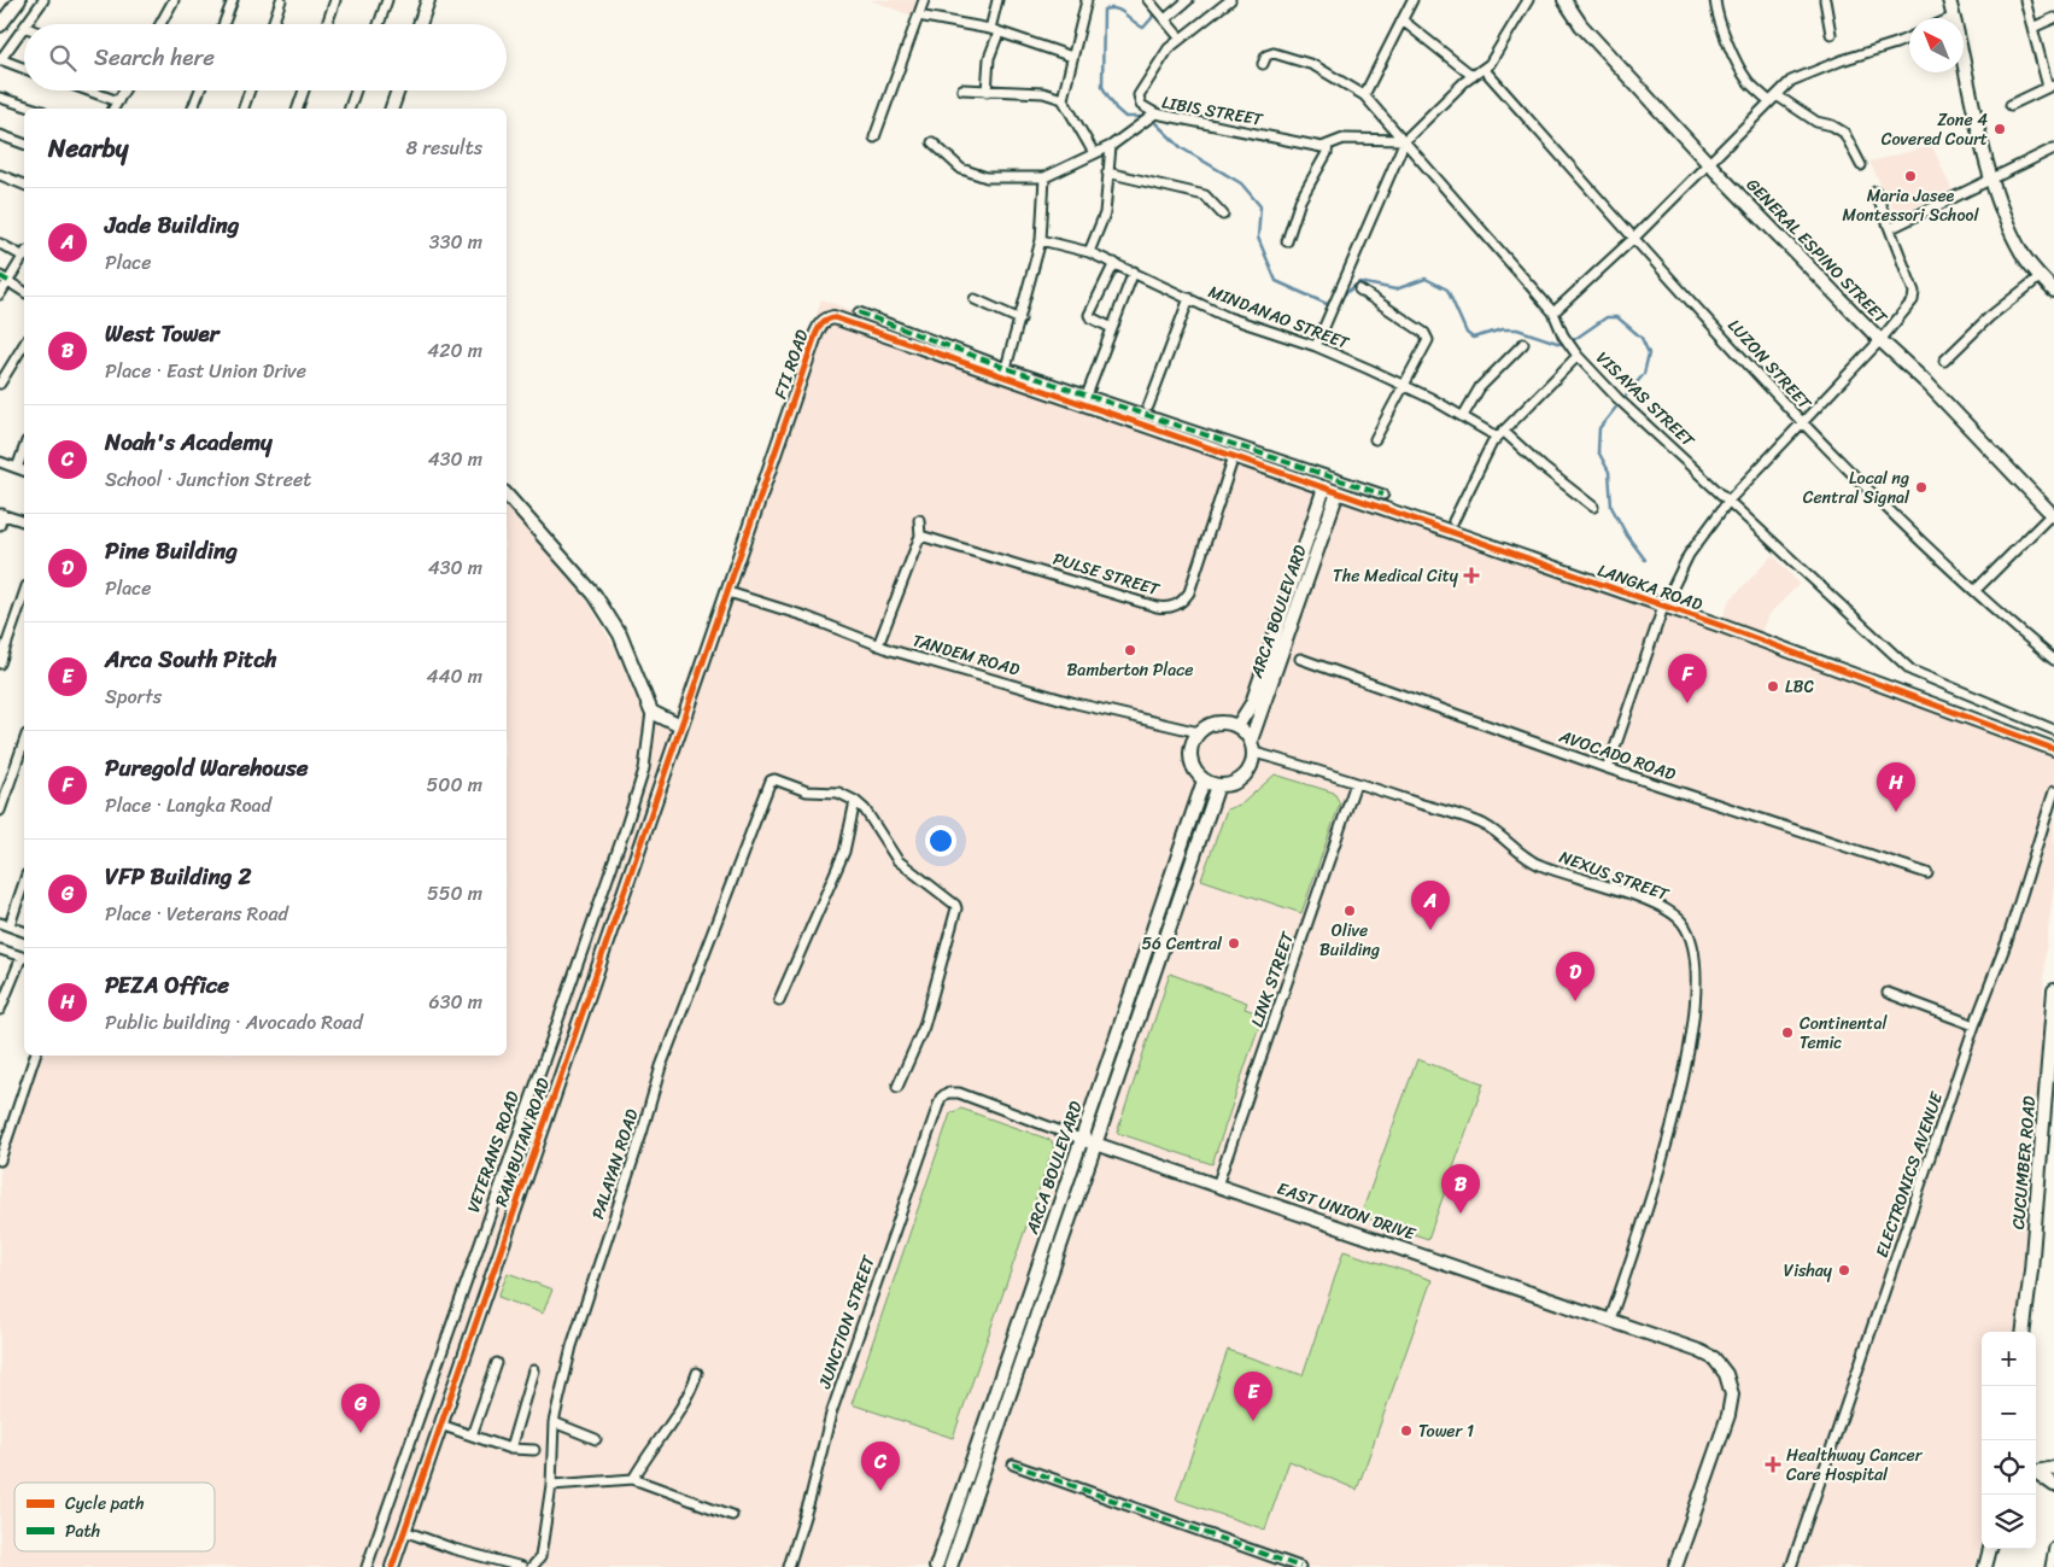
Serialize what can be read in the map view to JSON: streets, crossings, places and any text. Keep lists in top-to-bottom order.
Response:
{
  "streets": {
    "street": [
      "LIBIS STREET",
      "GENERAL ESPINO STREET",
      "MINDANAO STREET",
      "FTI ROAD",
      "LUZON STREET",
      "VISAYAS STREET",
      "PULSE STREET",
      "LANGKA ROAD",
      "ARCA BOULEVARD",
      "TANDEM ROAD",
      "AVOCADO ROAD",
      "NEXUS STREET",
      "LINK STREET",
      "RAMBUTAN ROAD",
      "VETERANS ROAD",
      "CUCUMBER ROAD",
      "PALAYAN ROAD",
      "ELECTRONICS AVENUE",
      "EAST UNION DRIVE",
      "JUNCTION STREET"
    ]
  },
  "crossings": [
    ["LIBIS STREET", "VISAYAS STREET"],
    ["FTI ROAD", "PULSE STREET"],
    ["FTI ROAD", "LANGKA ROAD"],
    ["FTI ROAD", "TANDEM ROAD"],
    ["FTI ROAD", "RAMBUTAN ROAD"],
    ["PULSE STREET", "LANGKA ROAD"],
    ["LANGKA ROAD", "ARCA BOULEVARD"],
    ["LANGKA ROAD", "AVOCADO ROAD"],
    ["ARCA BOULEVARD", "TANDEM ROAD"],
    ["ARCA BOULEVARD", "NEXUS STREET"],
    ["ARCA BOULEVARD", "EAST UNION DRIVE"],
    ["TANDEM ROAD", "NEXUS STREET"],
    ["NEXUS STREET", "LINK STREET"],
    ["NEXUS STREET", "EAST UNION DRIVE"],
    ["LINK STREET", "EAST UNION DRIVE"],
    ["EAST UNION DRIVE", "JUNCTION STREET"]
  ],
  "places": {
    "other": [
      "Zone 4 Covered Court",
      "Maria Jasee Montessori School",
      "Local ng Central Signal",
      "Bamberton Place",
      "LBC",
      "Olive Building",
      "56 Central",
      "Continental Temic",
      "Vishay",
      "Tower 1"
    ],
    "health": ["The Medical City", "Healthway Cancer Care Hospital"]
  },
  "legend": ["Cycle path", "Path"],
  "north": "top left",
  "page": {
    "search": "Search here",
    "heading": ["Nearby", "8 results"],
    "list": [
      {
        "mark": "A",
        "name": "Jade Building",
        "note": "Place",
        "value": "330 m"
      },
      {
        "mark": "B",
        "name": "West Tower",
        "note": "Place · East Union Drive",
        "value": "420 m"
      },
      {
        "mark": "C",
        "name": "Noah's Academy",
        "note": "School · Junction Street",
        "value": "430 m"
      },
      {
        "mark": "D",
        "name": "Pine Building",
        "note": "Place",
        "value": "430 m"
      },
      {
        "mark": "E",
        "name": "Arca South Pitch",
        "note": "Sports",
        "value": "440 m"
      },
      {
        "mark": "F",
        "name": "Puregold Warehouse",
        "note": "Place · Langka Road",
        "value": "500 m"
      },
      {
        "mark": "G",
        "name": "VFP Building 2",
        "note": "Place · Veterans Road",
        "value": "550 m"
      },
      {
        "mark": "H",
        "name": "PEZA Office",
        "note": "Public building · Avocado Road",
        "value": "630 m"
      }
    ],
    "pins": [
      "F",
      "H",
      "A",
      "D",
      "B",
      "E",
      "G",
      "C"
    ],
    "map_buttons": ["+", "−"]
  }
}
